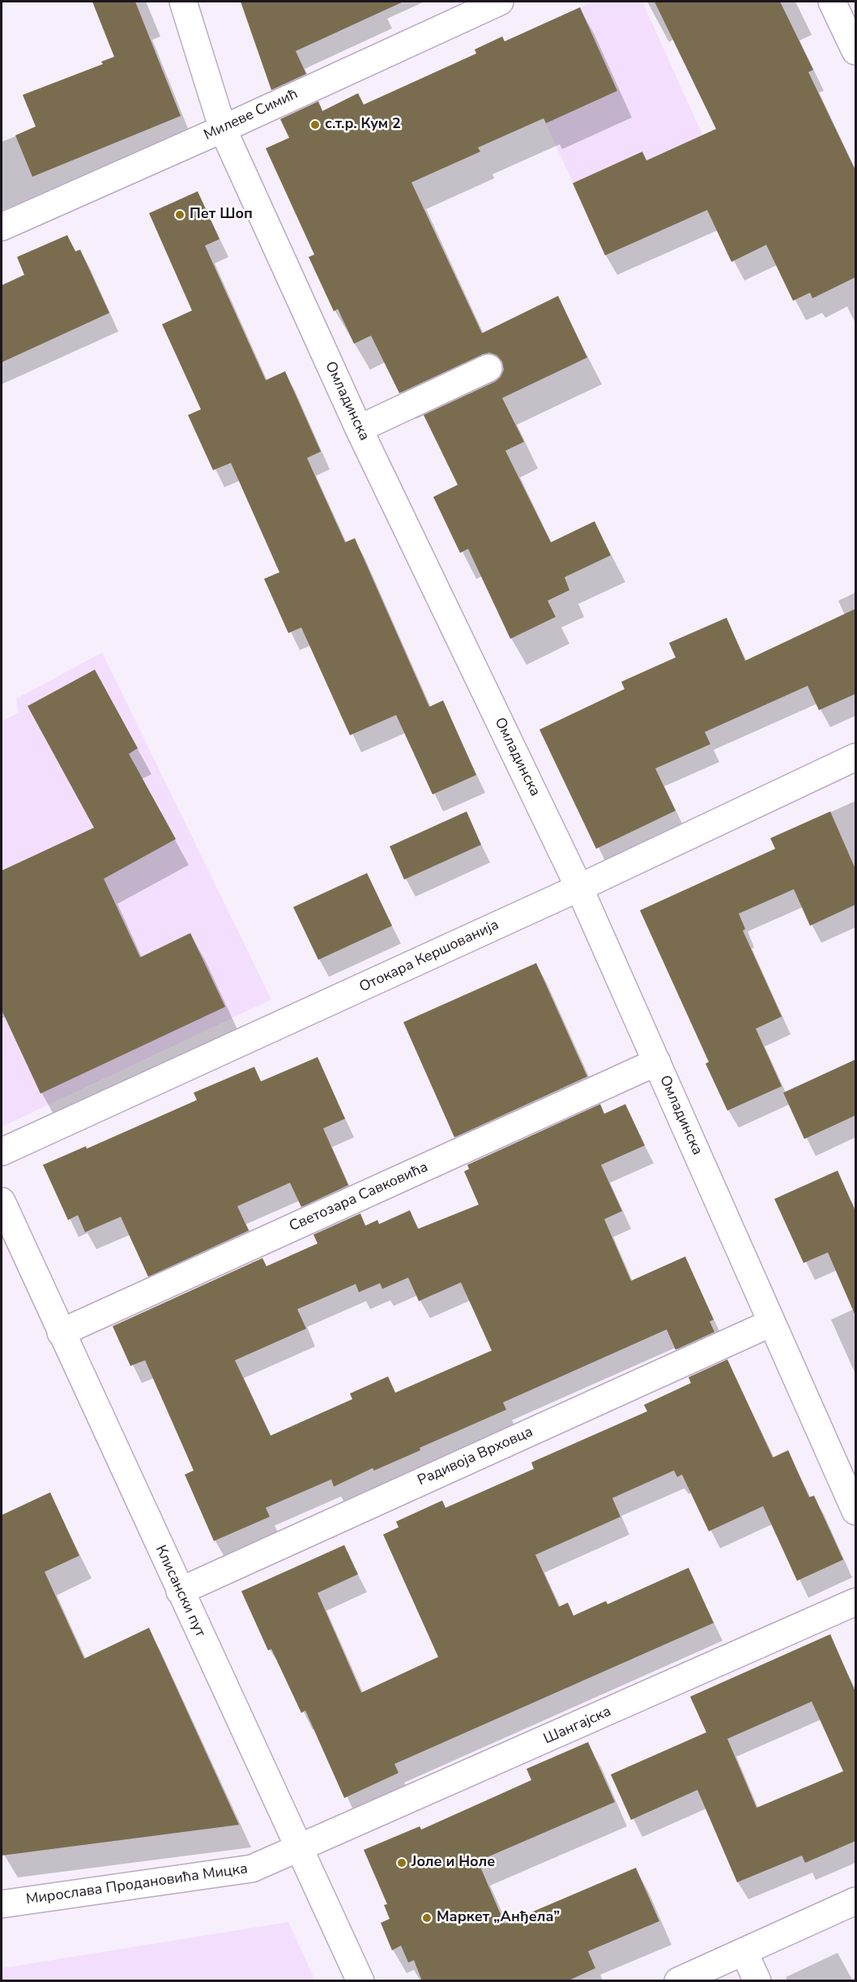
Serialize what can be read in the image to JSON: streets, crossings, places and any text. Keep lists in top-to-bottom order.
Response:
{
  "streets": {
    "street": [
      "Милеве Симић",
      "Омладинска",
      "Отокара Кершованија",
      "Светозара Савковића",
      "Радивоја Врховца",
      "Клисански пут",
      "Шангајска",
      "Мирослава Продановића Мицка"
    ]
  },
  "crossings": [
    ["Милеве Симић", "Омладинска"],
    ["Омладинска", "Отокара Кершованија"],
    ["Омладинска", "Светозара Савковића"],
    ["Омладинска", "Радивоја Врховца"],
    ["Светозара Савковића", "Клисански пут"],
    ["Радивоја Врховца", "Клисански пут"],
    ["Клисански пут", "Шангајска"],
    ["Клисански пут", "Мирослава Продановића Мицка"],
    ["Шангајска", "Мирослава Продановића Мицка"]
  ],
  "places": [
    "с.т.р. Кум 2",
    "Пет Шоп",
    "Јоле и Ноле",
    "Маркет „Анђела”"
  ]
}
